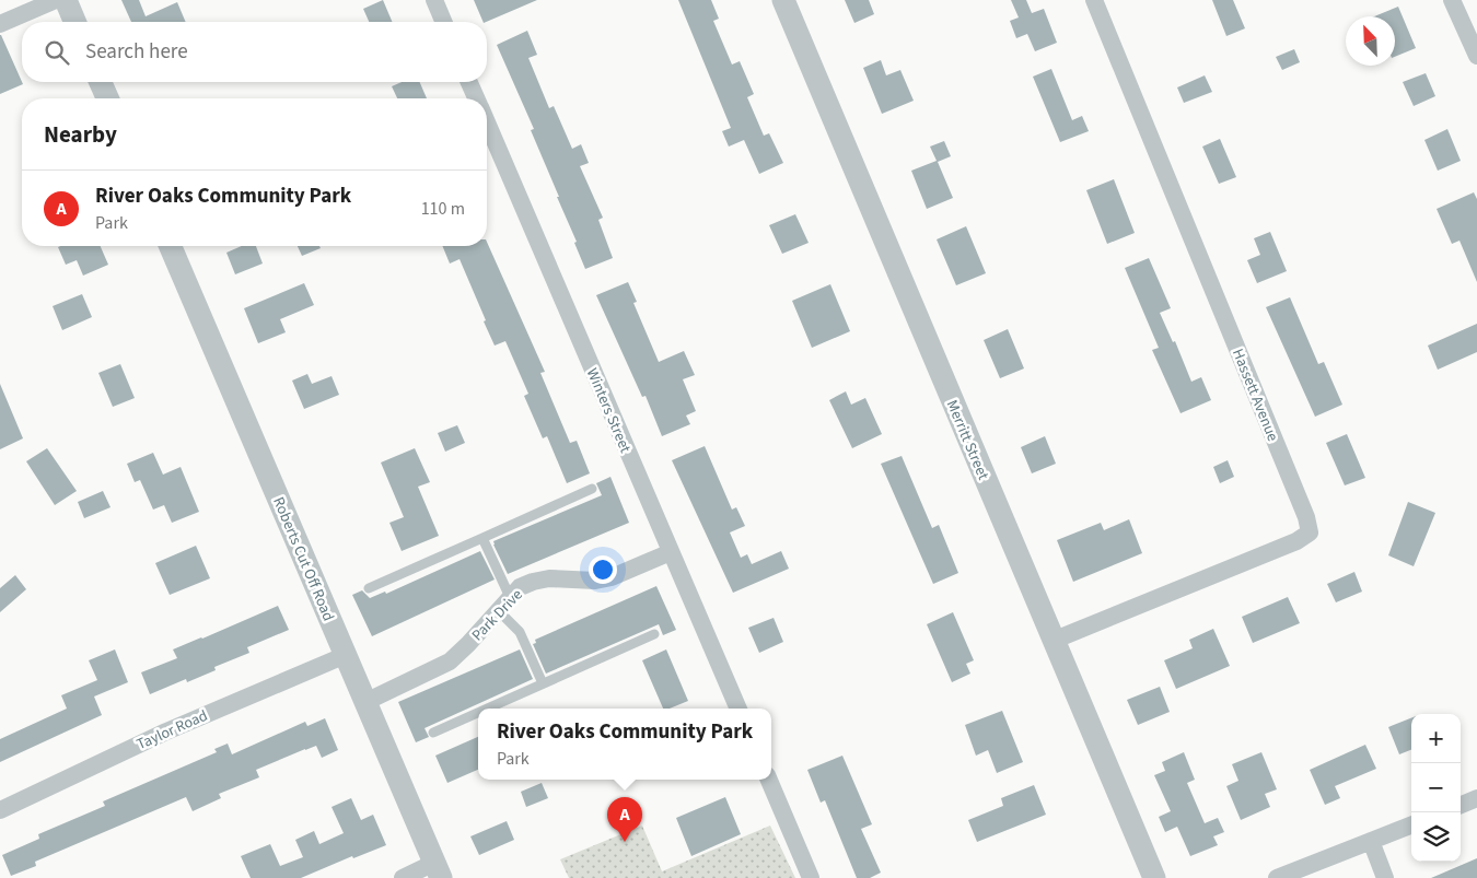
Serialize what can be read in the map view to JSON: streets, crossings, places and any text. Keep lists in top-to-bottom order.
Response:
{
  "streets": {
    "street": [
      "Hassett Avenue",
      "Winters Street",
      "Merritt Street",
      "Roberts Cut Off Road",
      "Park Drive",
      "Taylor Road"
    ]
  },
  "crossings": [
    ["Hassett Avenue", "Merritt Street"],
    ["Winters Street", "Park Drive"],
    ["Roberts Cut Off Road", "Park Drive"],
    ["Roberts Cut Off Road", "Taylor Road"]
  ],
  "north": "top left",
  "page": {
    "search": "Search here",
    "heading": "Nearby",
    "list": [
      {
        "mark": "A",
        "name": "River Oaks Community Park",
        "note": "Park",
        "value": "110 m"
      }
    ],
    "popup": ["River Oaks Community Park", "Park"],
    "map_buttons": ["+", "−"],
    "pins": "A"
  }
}
